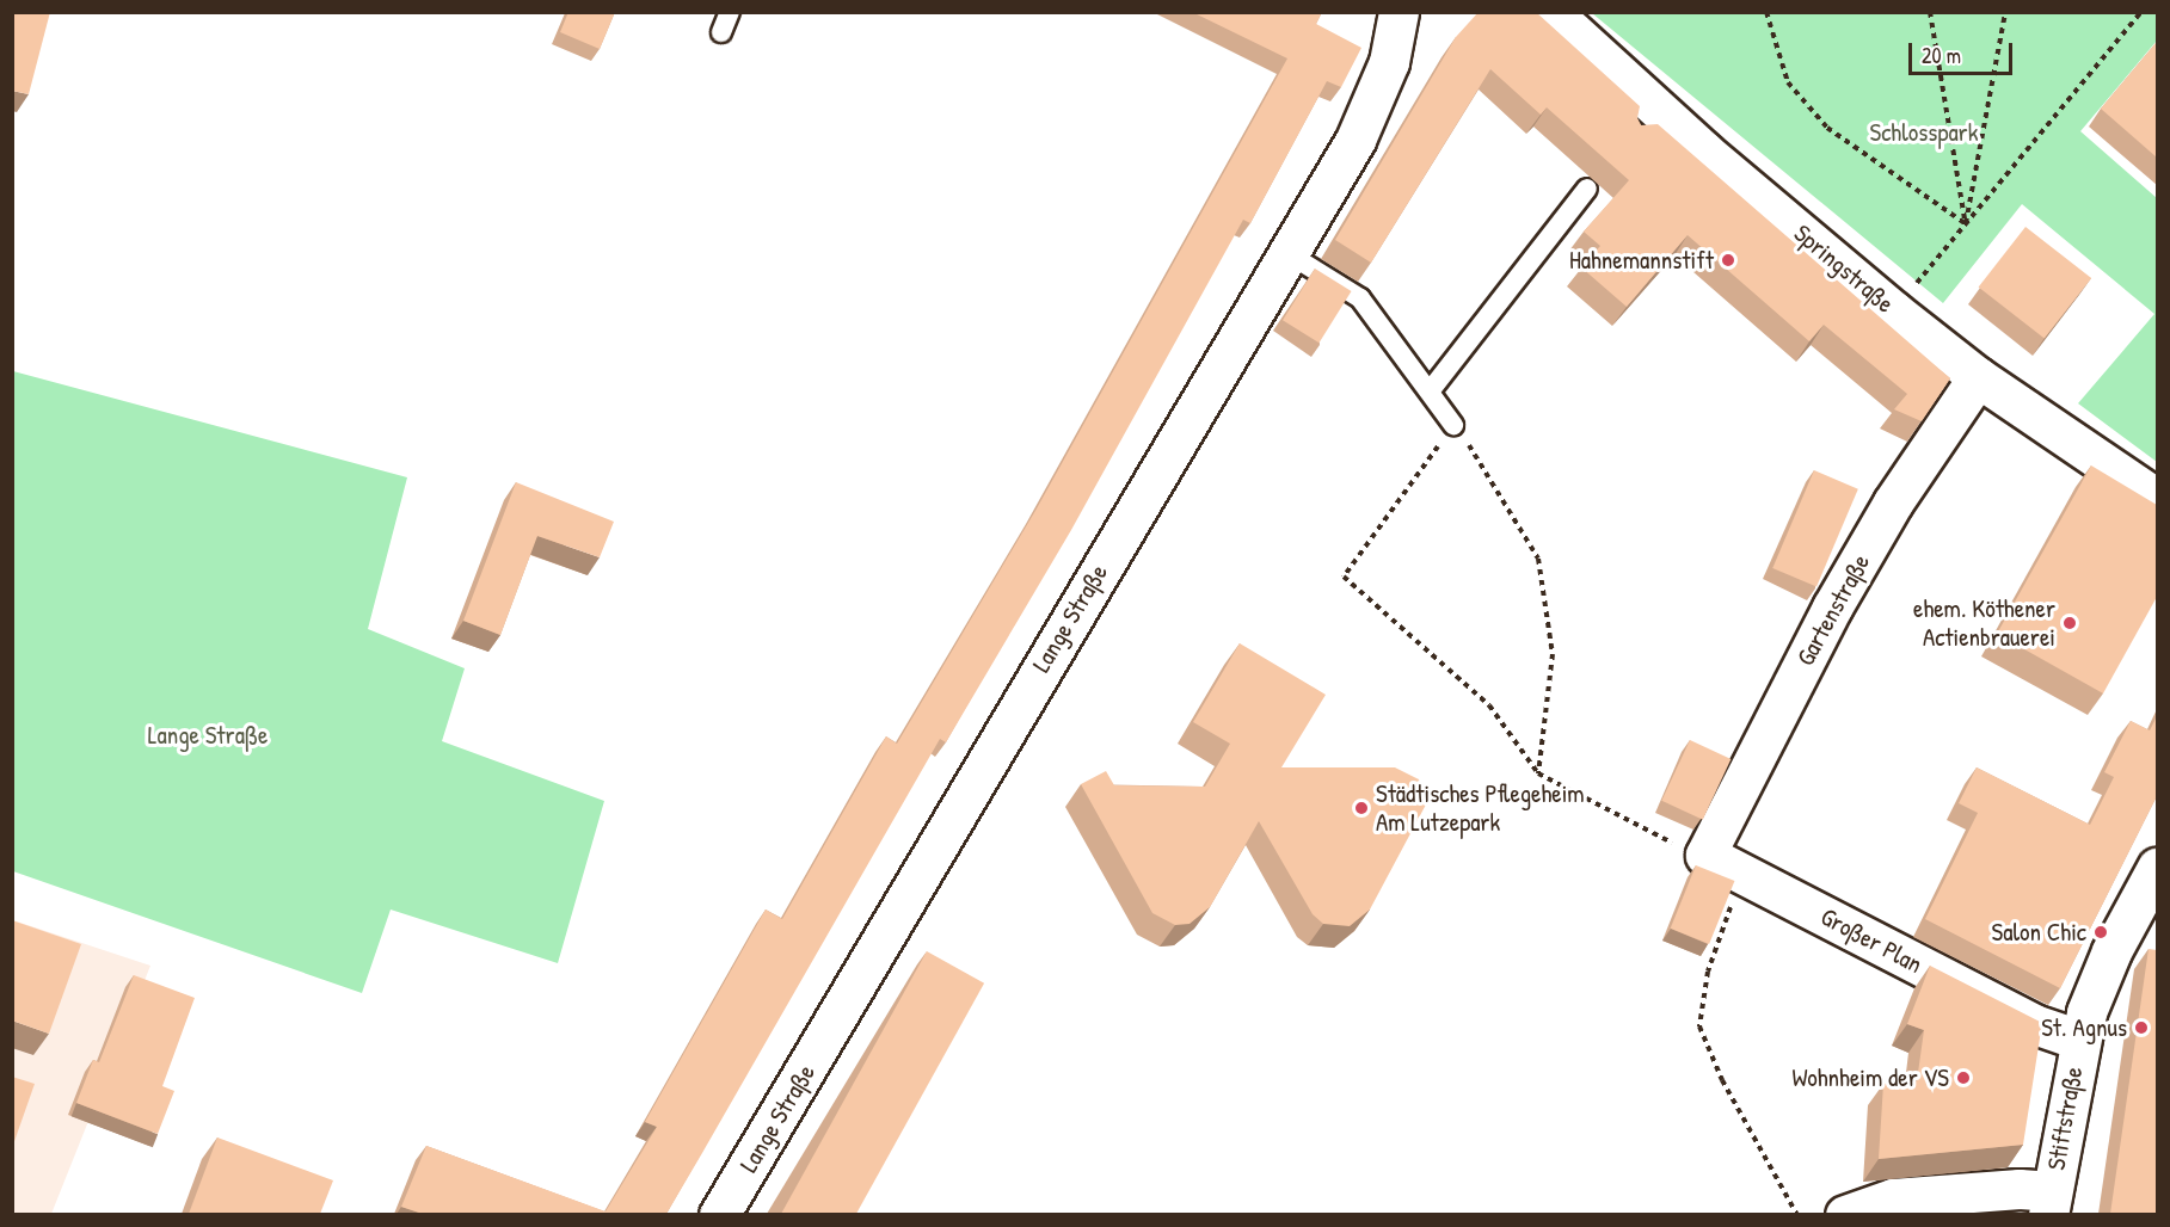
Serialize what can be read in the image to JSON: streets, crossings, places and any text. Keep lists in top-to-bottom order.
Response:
{
  "streets": {
    "main road": [
      "Springstraße",
      "Gartenstraße",
      "Lange Straße",
      "Großer Plan",
      "Stiftstraße"
    ]
  },
  "crossings": [
    ["Springstraße", "Gartenstraße"],
    ["Gartenstraße", "Großer Plan"],
    ["Großer Plan", "Stiftstraße"]
  ],
  "parks": ["Schlosspark", "Lange Straße"],
  "places": [
    "Hahnemannstift",
    "ehem. Köthener Actienbrauerei",
    "Städtisches Pflegeheim Am Lutzepark",
    "Salon Chic",
    "St. Agnus",
    "Wohnheim der VS"
  ],
  "scale_bar": "20 m"
}
